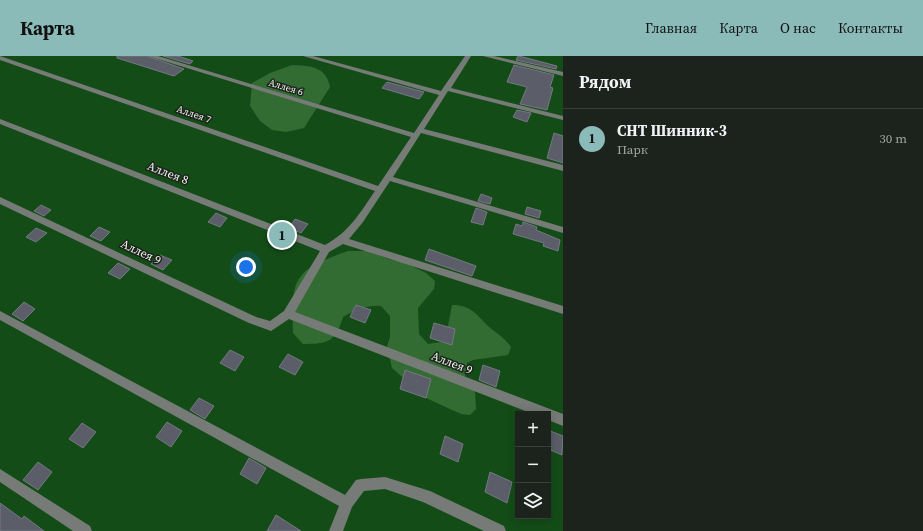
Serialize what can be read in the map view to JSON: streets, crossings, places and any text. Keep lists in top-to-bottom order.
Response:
{
  "streets": {
    "lane": [
      "Аллея 6",
      "Аллея 7",
      "Аллея 8",
      "Аллея 9"
    ]
  },
  "page": {
    "header": "Карта",
    "nav": [
      "Главная",
      "Карта",
      "О нас",
      "Контакты"
    ],
    "heading": "Рядом",
    "list": [
      {
        "mark": "1",
        "name": "СНТ Шинник-3",
        "note": "Парк",
        "value": "30 m"
      }
    ],
    "pins": "1",
    "map_buttons": ["+", "−"]
  }
}
